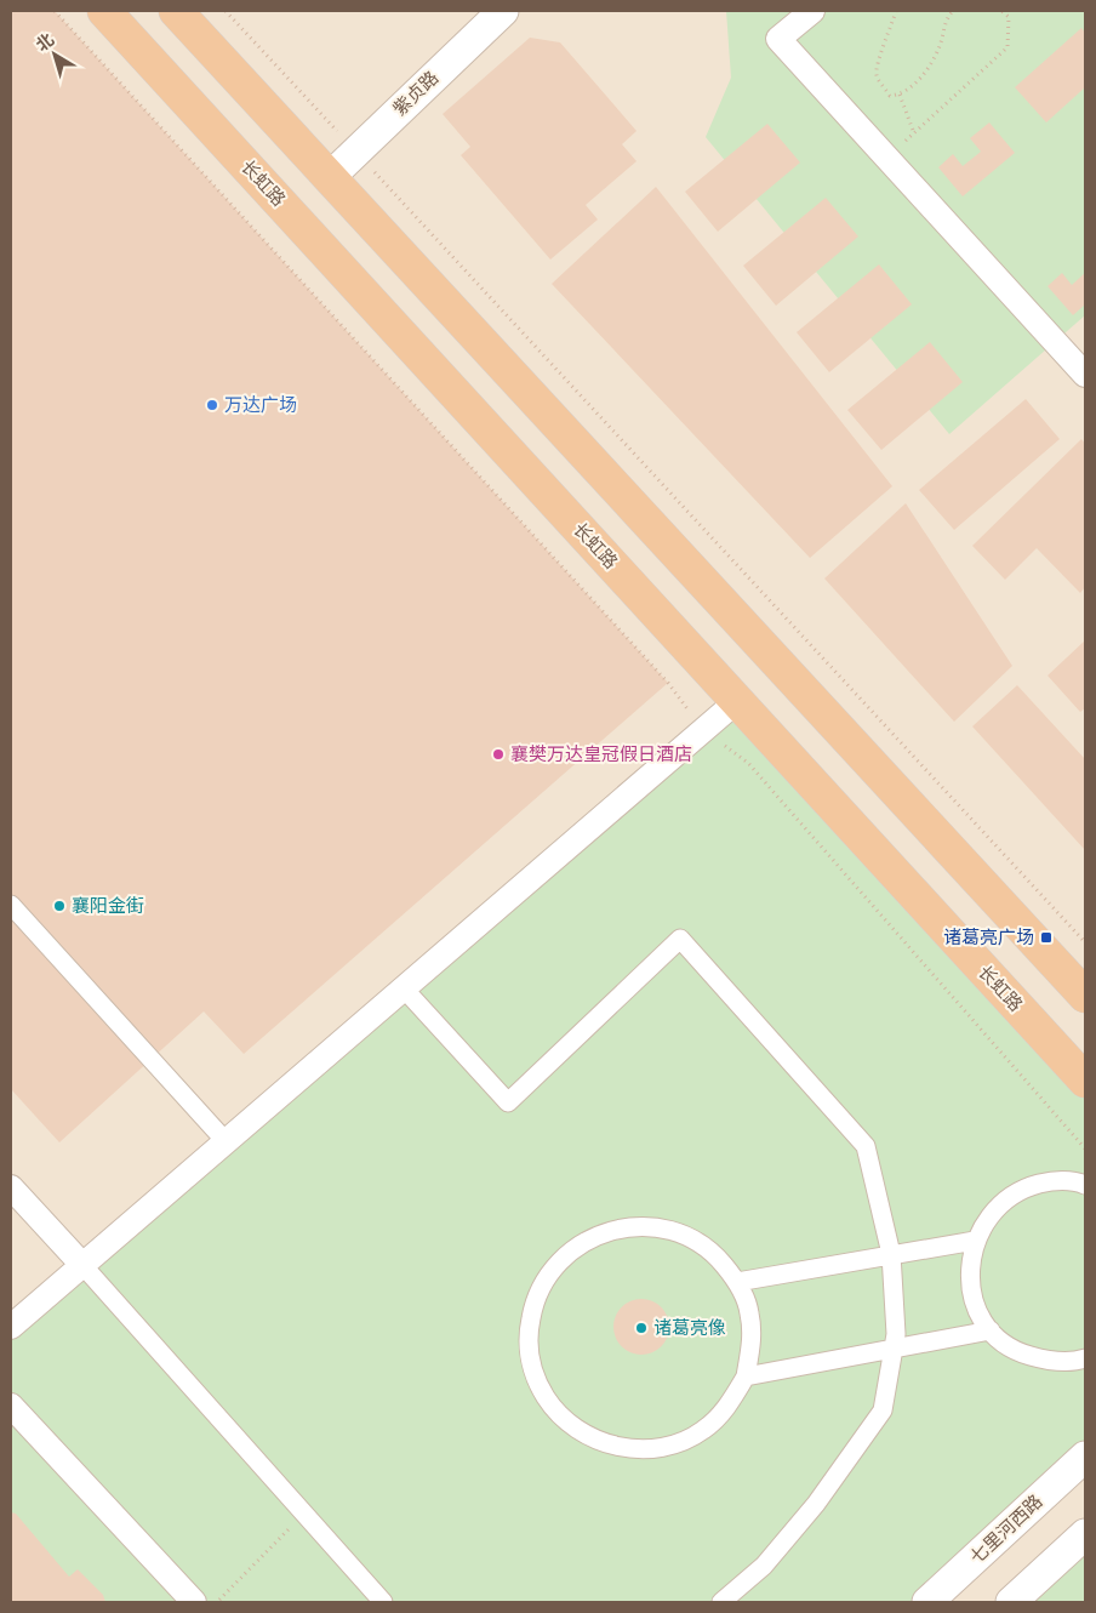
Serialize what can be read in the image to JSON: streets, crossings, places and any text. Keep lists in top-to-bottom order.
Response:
{
  "streets": {
    "highway": ["长虹路"],
    "street": ["紫贞路", "七里河西路"]
  },
  "places": {
    "other": [
      "万达广场",
      "襄樊万达皇冠假日酒店",
      "襄阳金街",
      "诸葛亮像"
    ],
    "transit": ["诸葛亮广场"]
  },
  "north": "top left"
}
